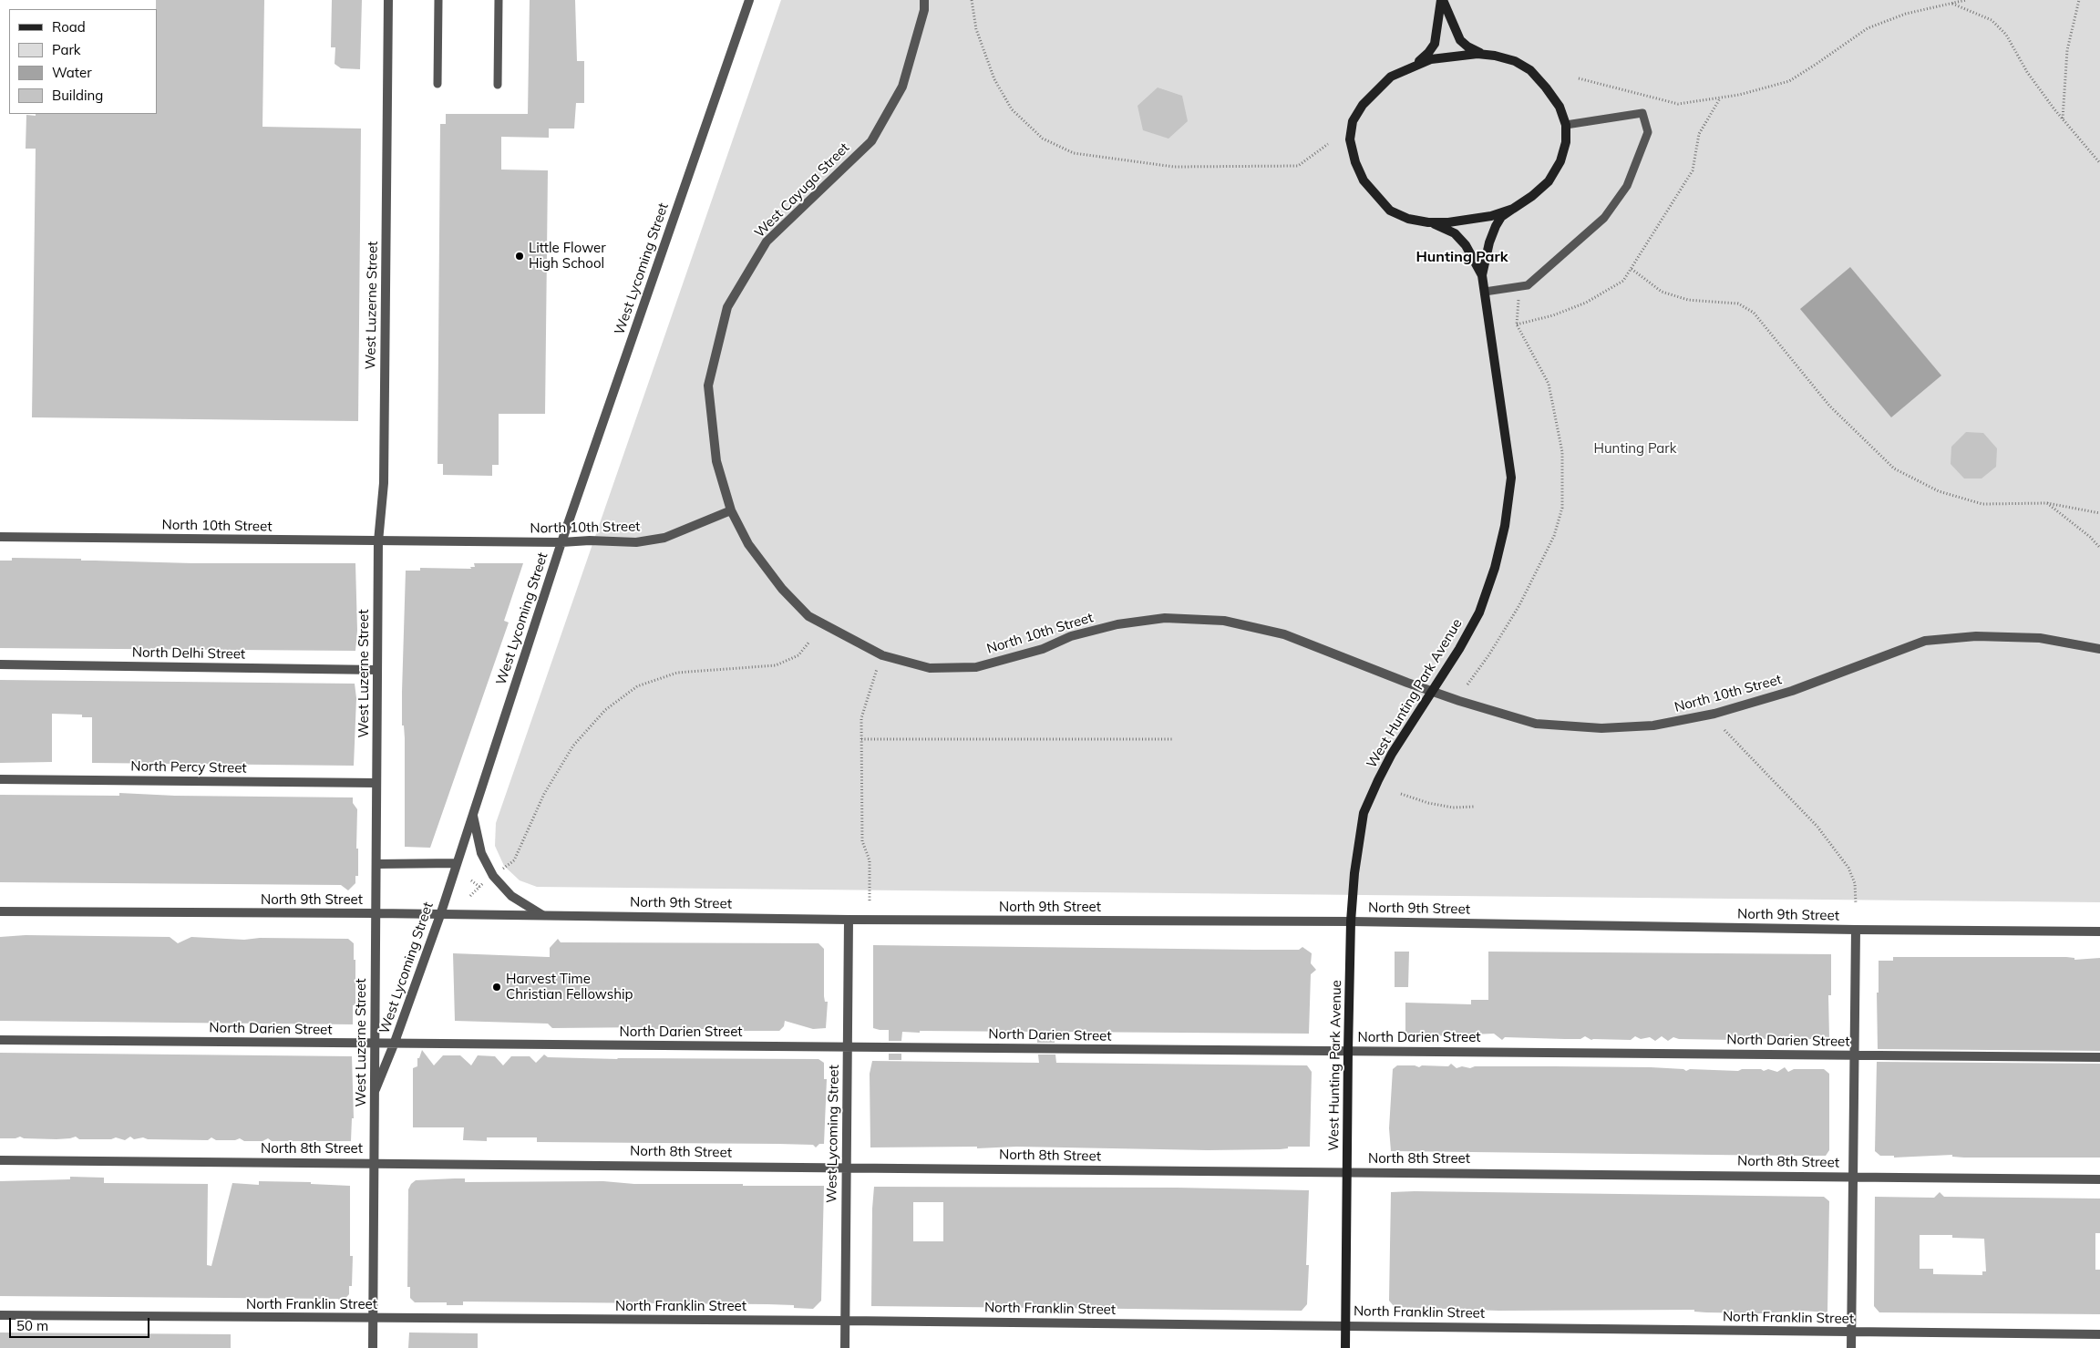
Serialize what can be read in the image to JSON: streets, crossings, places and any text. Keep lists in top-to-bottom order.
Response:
{
  "streets": {
    "main road": ["West Hunting Park Avenue"],
    "street": [
      "West Cayuga Street",
      "West Lycoming Street",
      "West Luzerne Street",
      "North 10th Street",
      "North Delhi Street",
      "North Percy Street",
      "North 9th Street",
      "North Darien Street",
      "North 8th Street",
      "North Franklin Street"
    ]
  },
  "crossings": [
    ["West Cayuga Street", "North 10th Street"],
    ["West Lycoming Street", "West Luzerne Street"],
    ["West Lycoming Street", "North 10th Street"],
    ["West Lycoming Street", "North 9th Street"],
    ["West Lycoming Street", "North Darien Street"],
    ["West Lycoming Street", "North 8th Street"],
    ["West Lycoming Street", "North Franklin Street"],
    ["West Luzerne Street", "North 10th Street"],
    ["West Luzerne Street", "North Delhi Street"],
    ["West Luzerne Street", "North Percy Street"],
    ["West Luzerne Street", "North 9th Street"],
    ["West Luzerne Street", "North Darien Street"],
    ["West Luzerne Street", "North 8th Street"],
    ["West Luzerne Street", "North Franklin Street"],
    ["North 10th Street", "West Hunting Park Avenue"],
    ["West Hunting Park Avenue", "North 9th Street"],
    ["West Hunting Park Avenue", "North Darien Street"],
    ["West Hunting Park Avenue", "North 8th Street"],
    ["West Hunting Park Avenue", "North Franklin Street"]
  ],
  "districts": ["Hunting Park"],
  "parks": ["Hunting Park"],
  "places": ["Little Flower High School", "Harvest Time Christian Fellowship"],
  "legend": [
    "Road",
    "Park",
    "Water",
    "Building"
  ],
  "scale_bar": "50 m"
}
